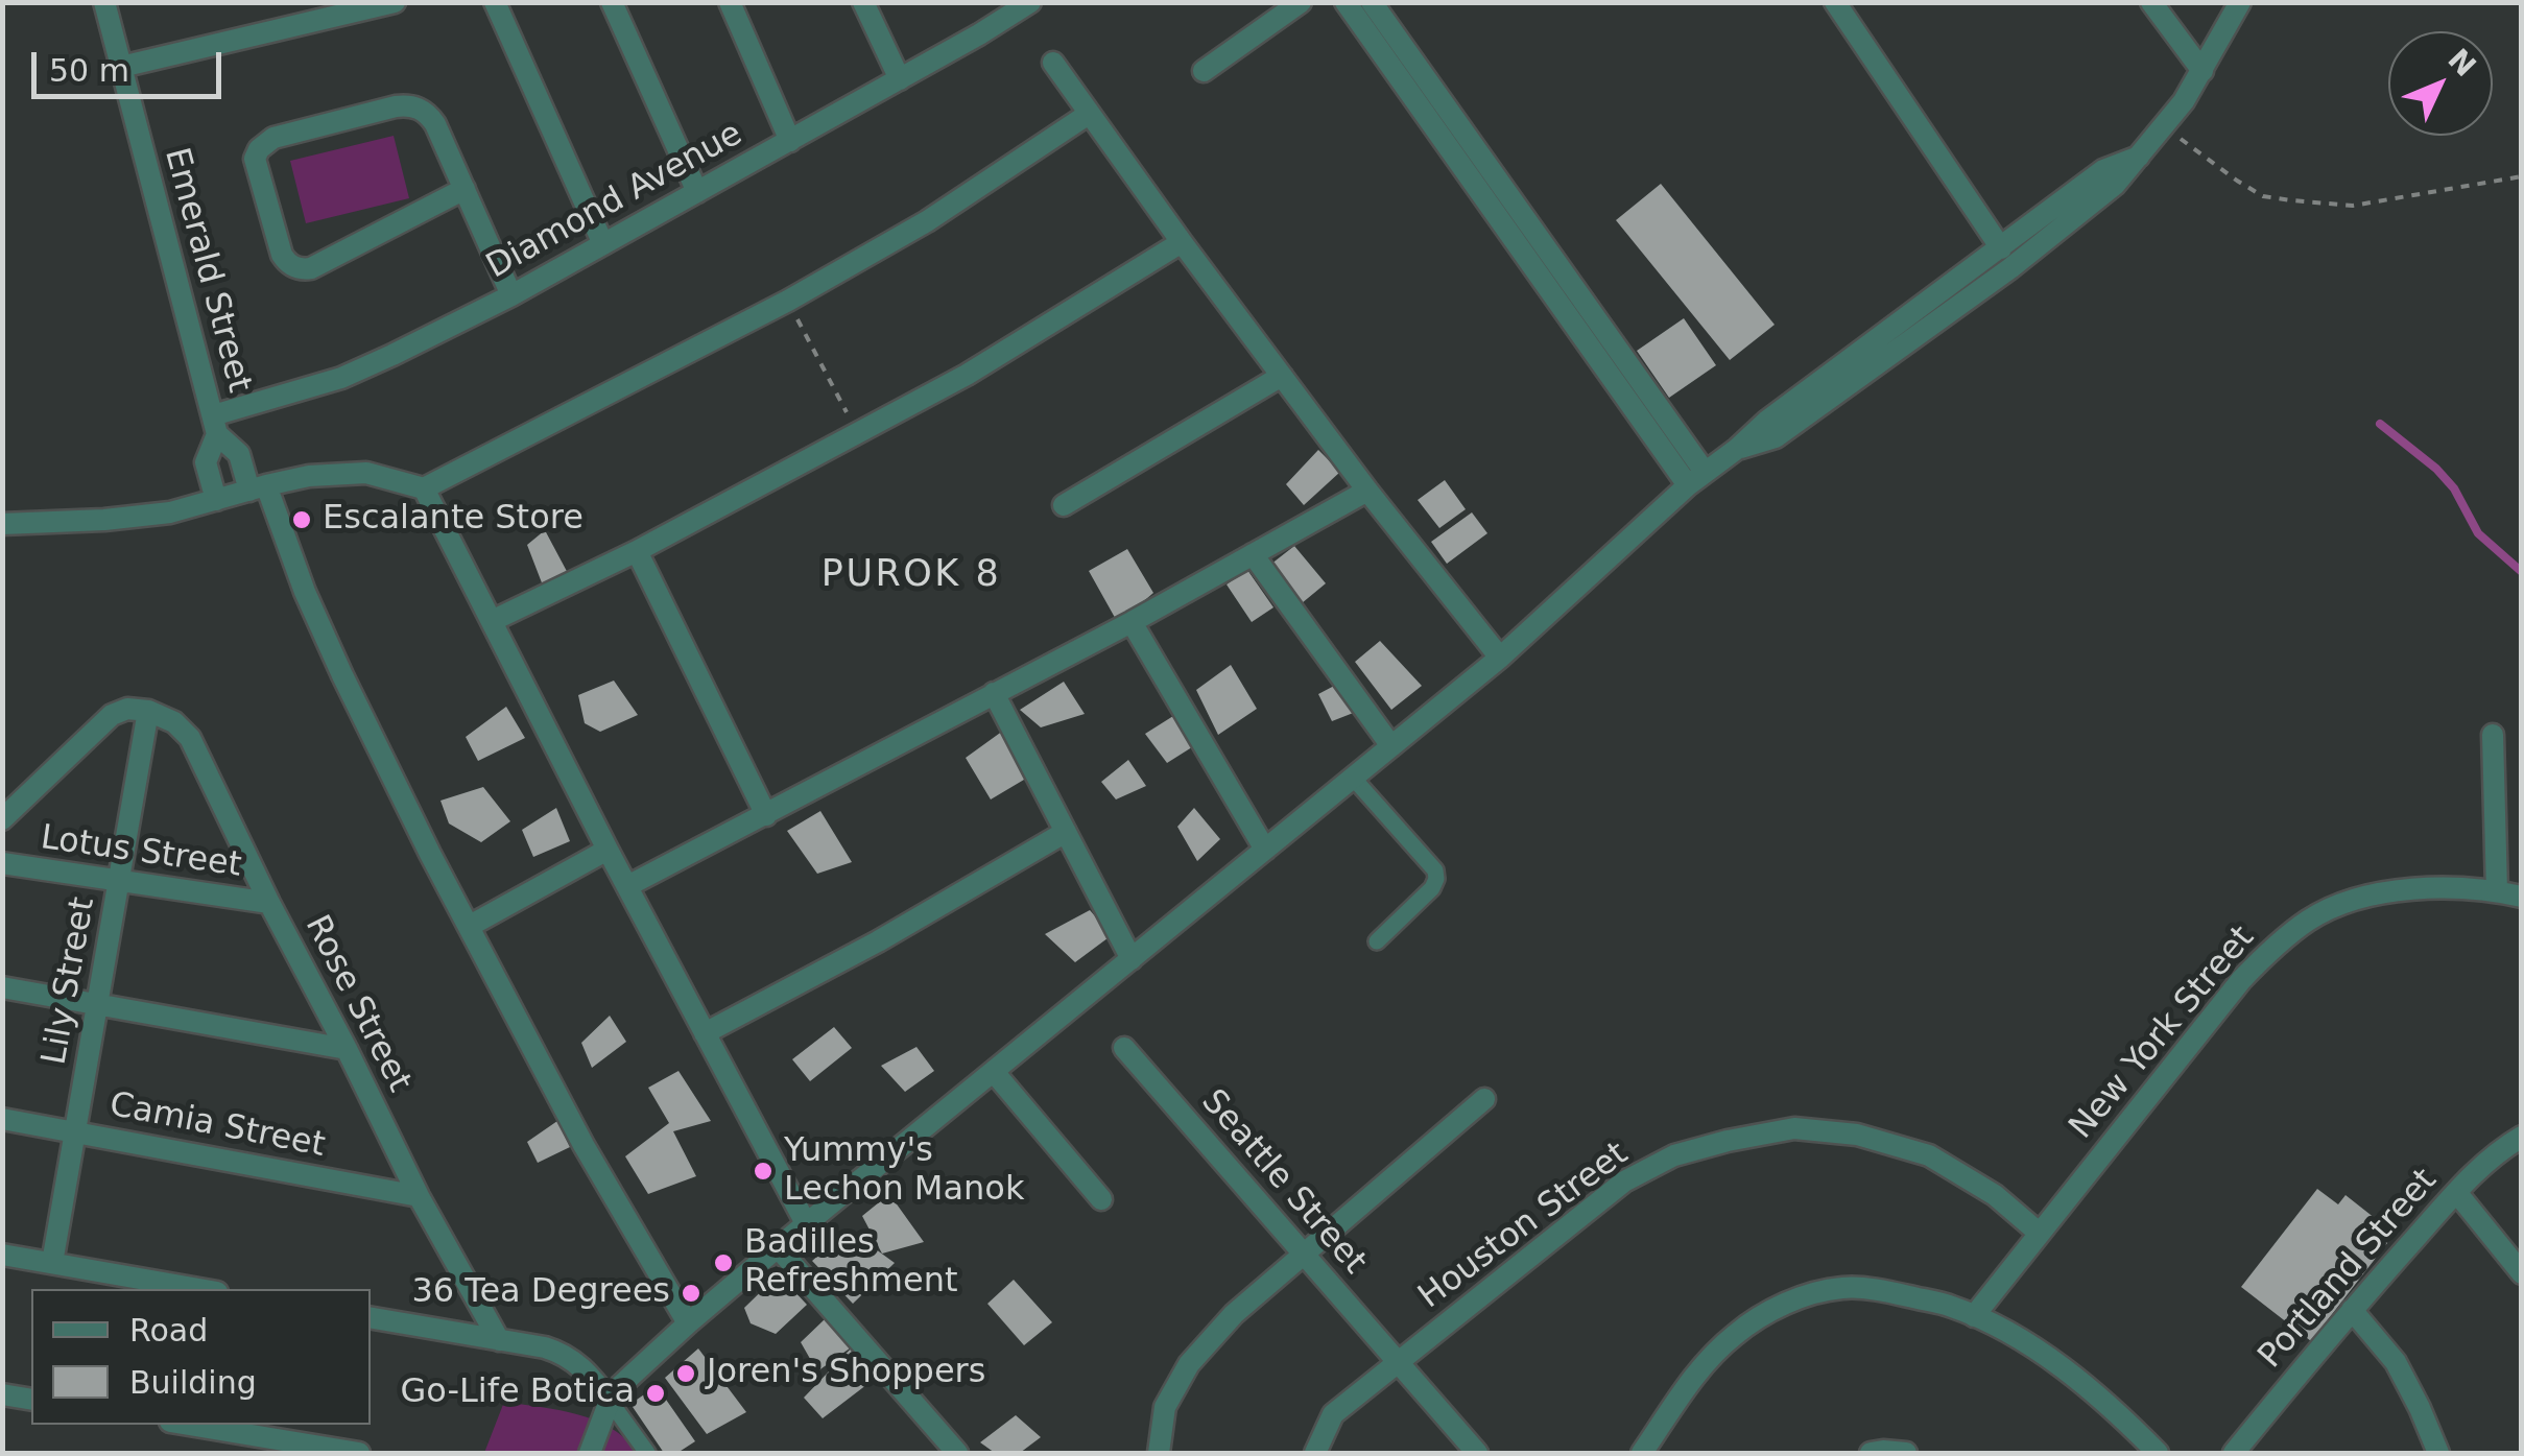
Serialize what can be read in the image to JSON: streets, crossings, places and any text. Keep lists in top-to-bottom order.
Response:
{
  "streets": {
    "street": [
      "Diamond Avenue",
      "Emerald Street",
      "Lotus Street",
      "Lily Street",
      "Rose Street",
      "New York Street",
      "Camia Street",
      "Seattle Street",
      "Houston Street",
      "Portland Street"
    ]
  },
  "crossings": [
    ["Diamond Avenue", "Emerald Street"],
    ["Lotus Street", "Lily Street"],
    ["Lotus Street", "Rose Street"],
    ["Lily Street", "Rose Street"],
    ["Lily Street", "Camia Street"],
    ["Rose Street", "Camia Street"],
    ["New York Street", "Houston Street"],
    ["Seattle Street", "Houston Street"]
  ],
  "districts": ["PUROK 8"],
  "places": [
    "Escalante Store",
    "Yummy's Lechon Manok",
    "Badilles Refreshment",
    "36 Tea Degrees",
    "Joren's Shoppers",
    "Go-Life Botica"
  ],
  "legend": ["Road", "Building"],
  "scale_bar": "50 m",
  "north": "top right"
}
